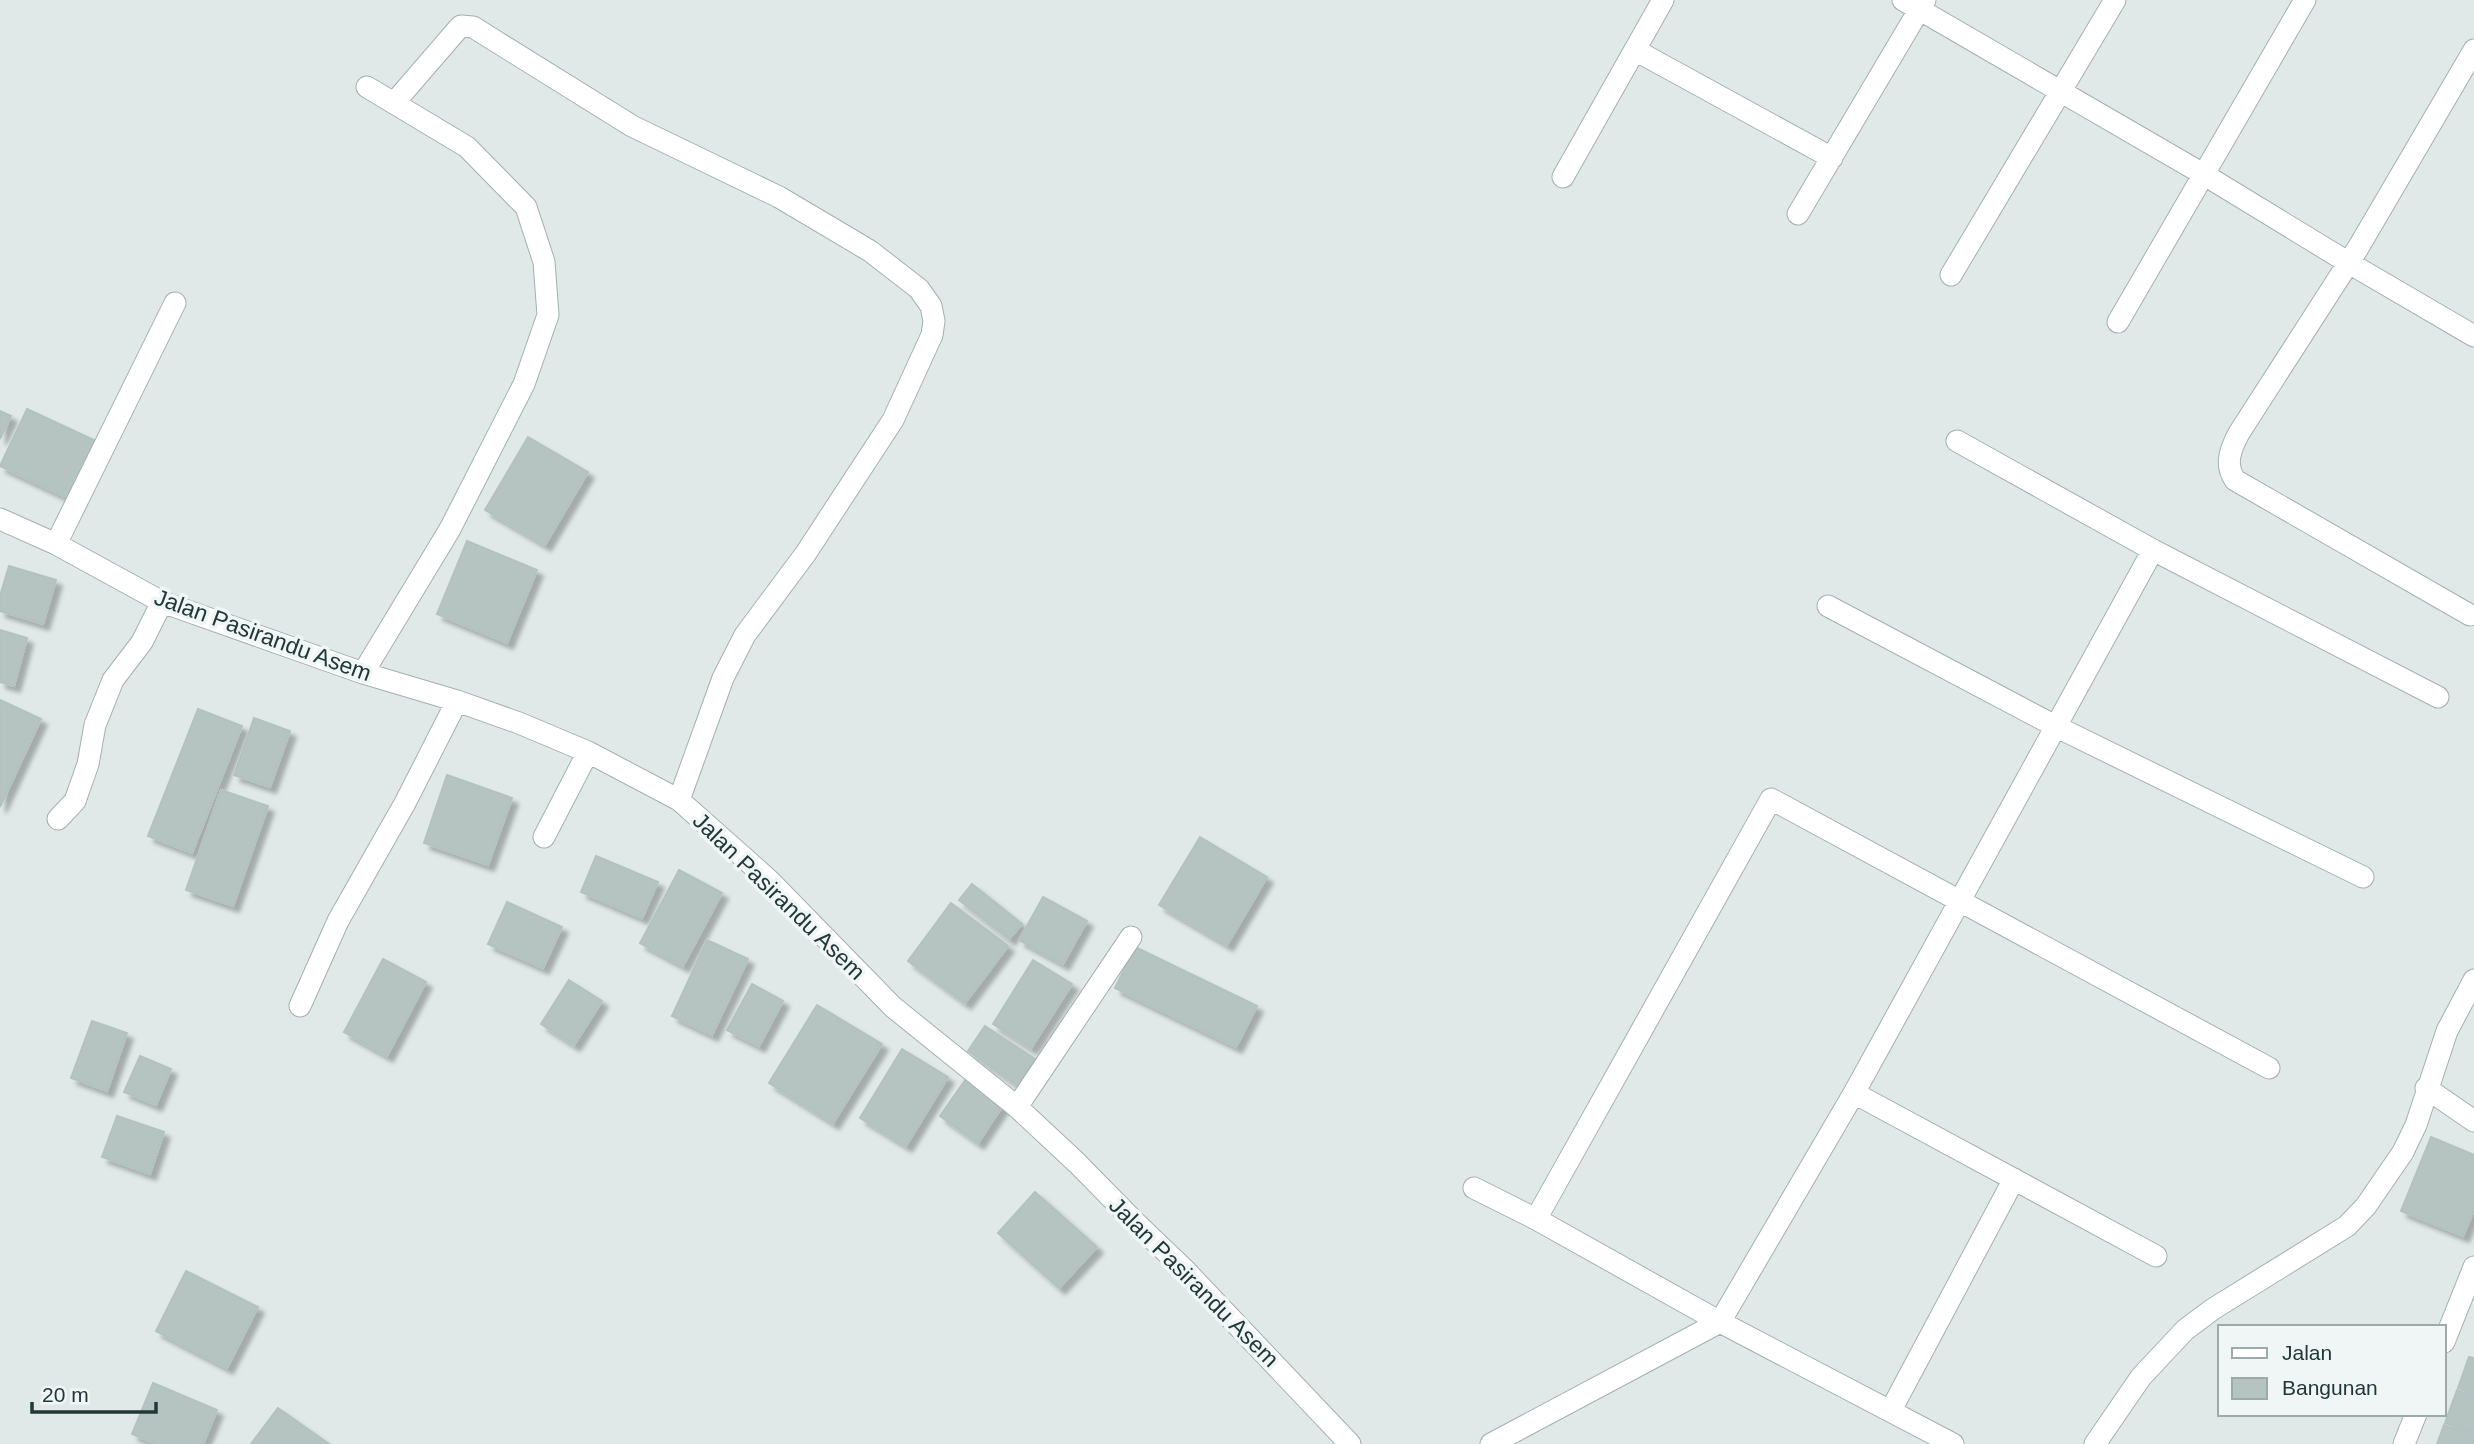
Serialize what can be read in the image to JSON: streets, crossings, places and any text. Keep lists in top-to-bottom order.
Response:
{
  "streets": {
    "street": ["Jalan Pasirandu Asem"]
  },
  "legend": ["Jalan", "Bangunan"],
  "scale_bar": "20 m"
}
